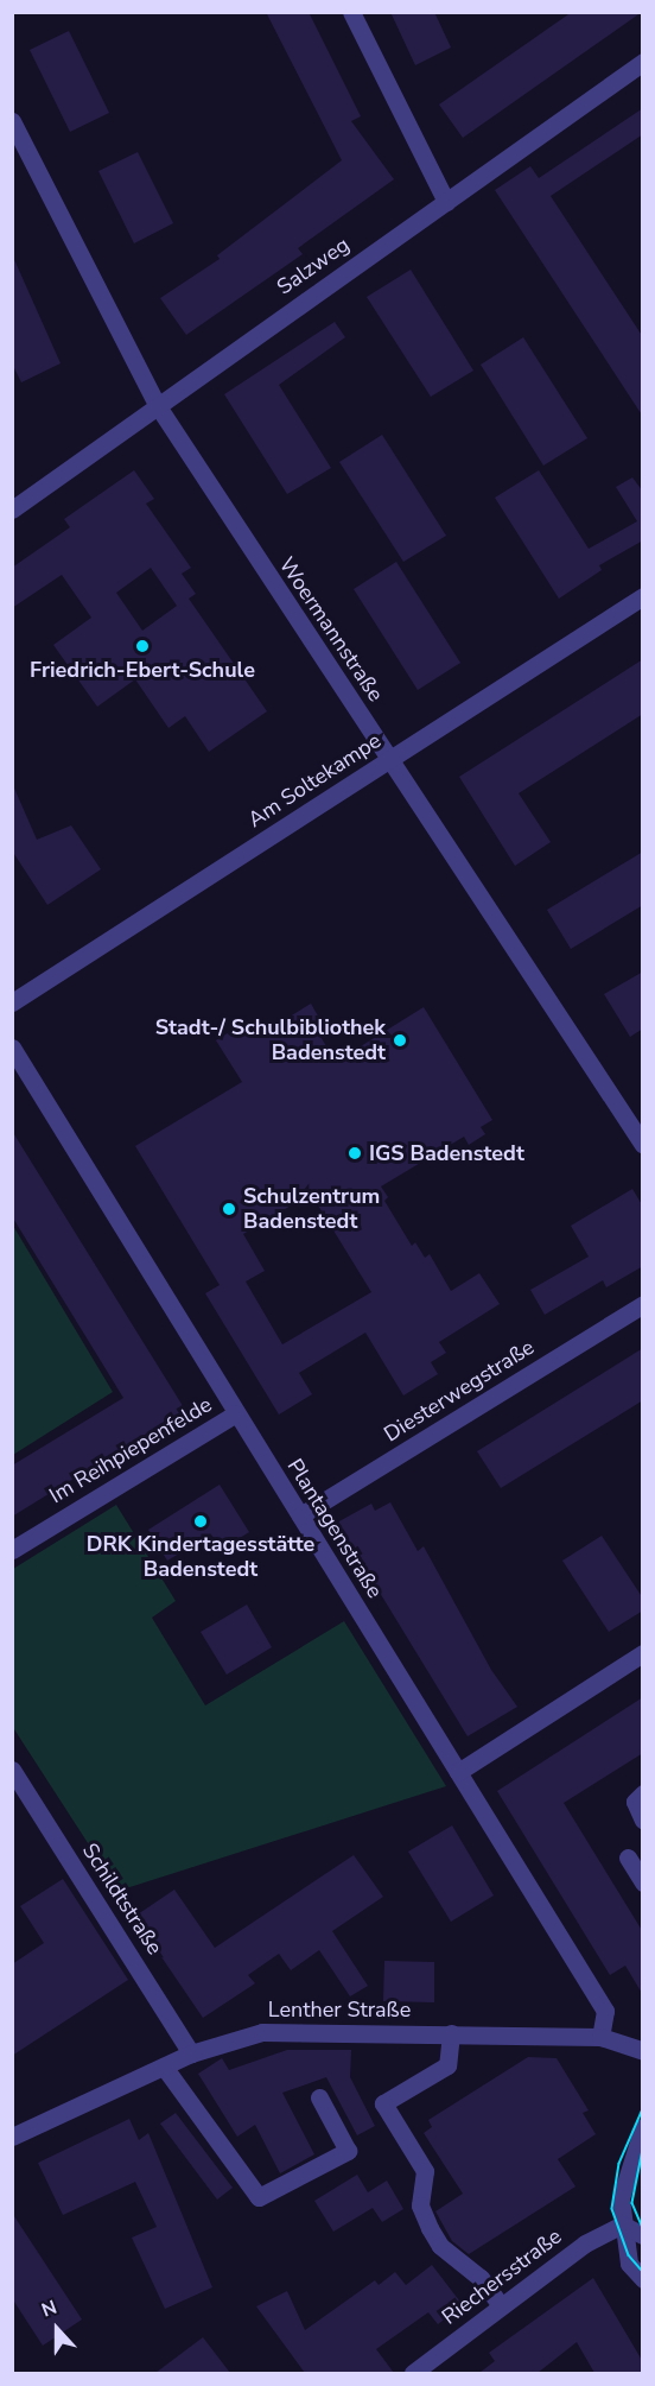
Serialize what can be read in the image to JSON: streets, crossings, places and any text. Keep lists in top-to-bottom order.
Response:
{
  "streets": {
    "street": [
      "Salzweg",
      "Woermannstraße",
      "Am Soltekampe",
      "Diesterwegstraße",
      "Im Reihpiepenfelde",
      "Plantagenstraße",
      "Schildtstraße",
      "Lenther Straße",
      "Riechersstraße"
    ]
  },
  "crossings": [
    ["Salzweg", "Woermannstraße"],
    ["Woermannstraße", "Am Soltekampe"],
    ["Diesterwegstraße", "Plantagenstraße"],
    ["Im Reihpiepenfelde", "Plantagenstraße"],
    ["Plantagenstraße", "Lenther Straße"],
    ["Schildtstraße", "Lenther Straße"]
  ],
  "places": [
    "Friedrich-Ebert-Schule",
    "Stadt-/ Schulbibliothek Badenstedt",
    "IGS Badenstedt",
    "Schulzentrum Badenstedt",
    "DRK Kindertagesstätte Badenstedt"
  ],
  "north": "top"
}
